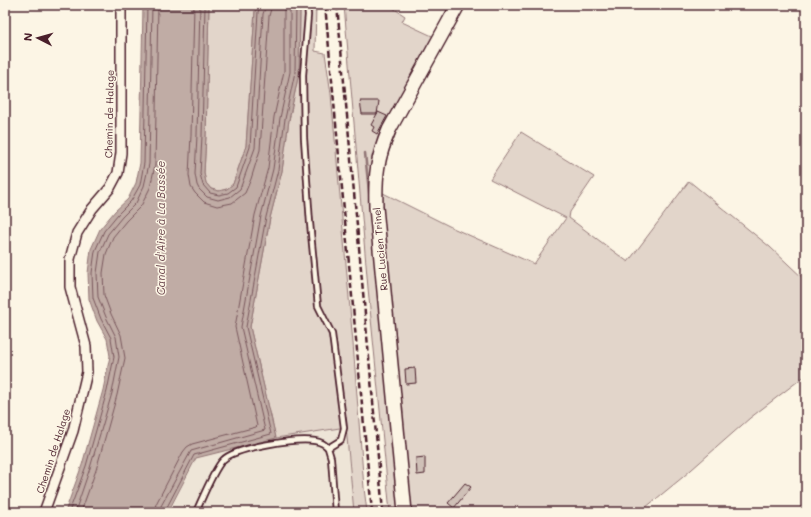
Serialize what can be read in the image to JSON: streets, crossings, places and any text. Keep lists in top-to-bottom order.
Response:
{
  "streets": {
    "street": ["Chemin de Halage", "Rue Lucien Trinel"]
  },
  "water": ["Canal d'Aire à La Bassée"],
  "north": "left"
}
